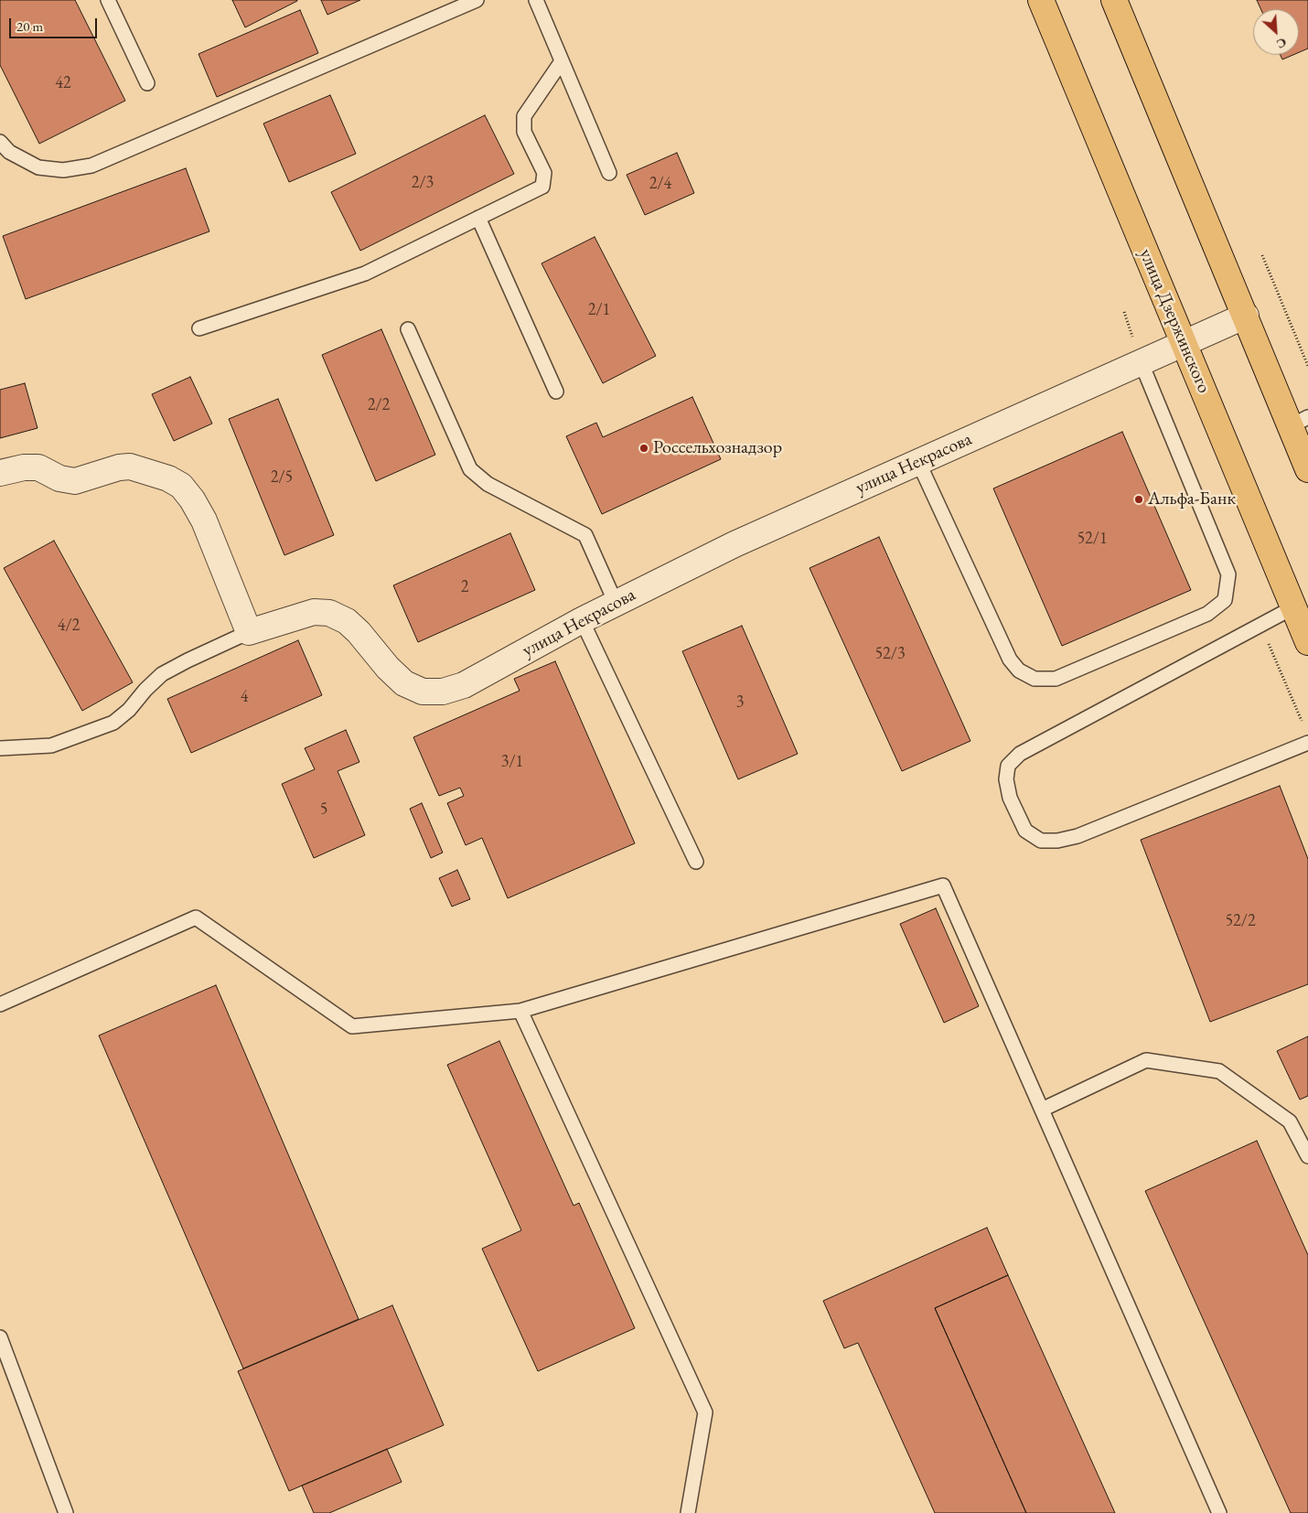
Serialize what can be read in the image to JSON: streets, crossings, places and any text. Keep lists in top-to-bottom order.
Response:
{
  "streets": {
    "main road": ["улица Дзержинского"],
    "street": ["улица Некрасова"]
  },
  "crossings": [
    ["улица Дзержинского", "улица Некрасова"]
  ],
  "places": ["Россельхознадзор", "Альфа-Банк"],
  "house_numbers": [
    "42",
    "2/3",
    "2/4",
    "2/1",
    "2/2",
    "2/5",
    "52/1",
    "2",
    "4/2",
    "52/3",
    "4",
    "3",
    "3/1",
    "5",
    "52/2"
  ],
  "scale_bar": "20 m",
  "north": "bottom right"
}
